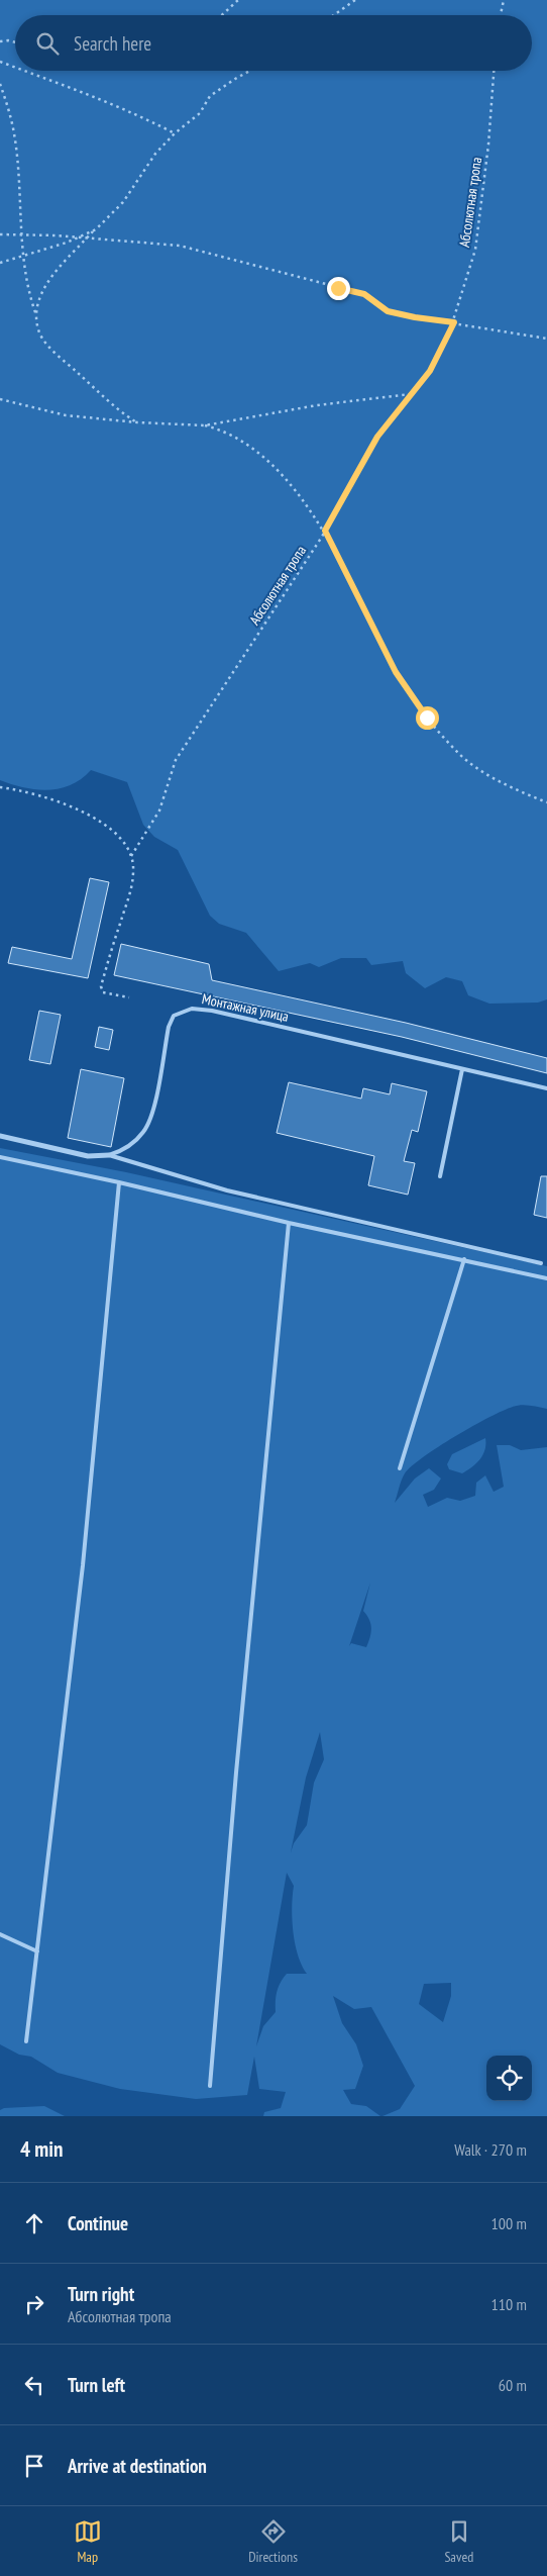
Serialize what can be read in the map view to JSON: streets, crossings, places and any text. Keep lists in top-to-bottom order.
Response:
{
  "streets": {
    "lane": ["Монтажная улица"],
    "path": ["Абсолютная тропа"]
  },
  "page": {
    "search": "Search here",
    "heading": ["4 min", "Walk · 270 m"],
    "list": [
      ["Continue", "100 m"],
      ["Turn right", "Абсолютная тропа", "110 m"],
      ["Turn left", "60 m"],
      "Arrive at destination"
    ],
    "nav": ["Map", "Directions", "Saved"]
  }
}
